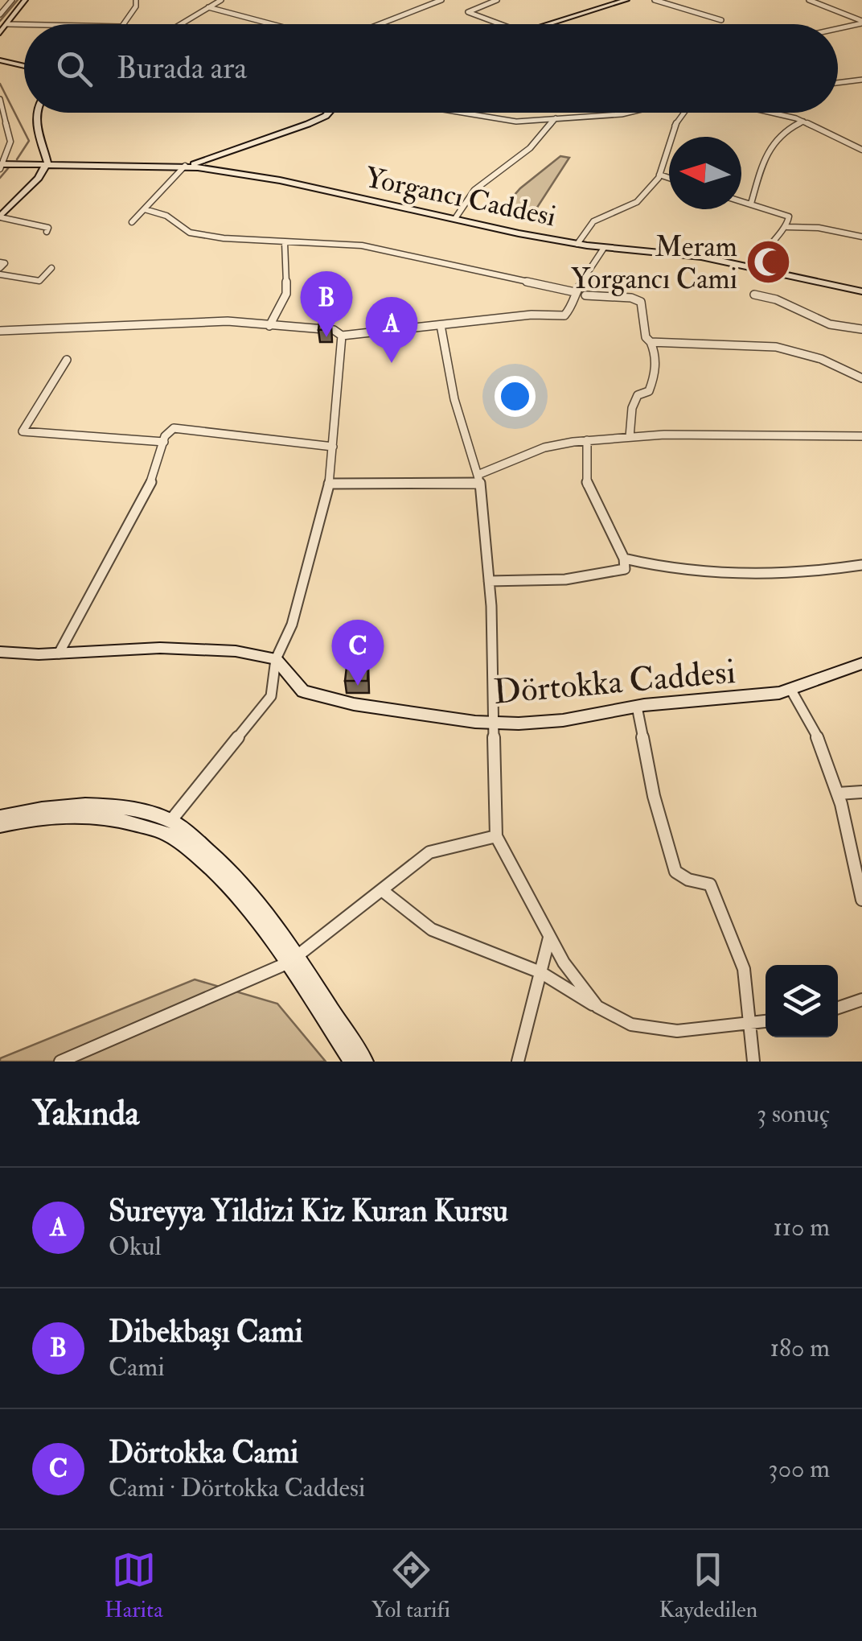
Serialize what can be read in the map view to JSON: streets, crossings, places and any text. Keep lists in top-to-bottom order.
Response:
{
  "streets": {
    "street": ["Yorgancı Caddesi", "Dörtokka Caddesi"]
  },
  "places": {
    "mosque": ["Meram Yorgancı Cami"]
  },
  "north": "left",
  "page": {
    "search": "Burada ara",
    "pins": ["B", "A", "C"],
    "heading": ["Yakında", "3 sonuç"],
    "list": [
      {
        "mark": "A",
        "name": "Sureyya Yildizi Kiz Kuran Kursu",
        "note": "Okul",
        "value": "110 m"
      },
      {
        "mark": "B",
        "name": "Dibekbaşı Cami",
        "note": "Cami",
        "value": "180 m"
      },
      {
        "mark": "C",
        "name": "Dörtokka Cami",
        "note": "Cami · Dörtokka Caddesi",
        "value": "300 m"
      }
    ],
    "nav": ["Harita", "Yol tarifi", "Kaydedilen"]
  }
}
